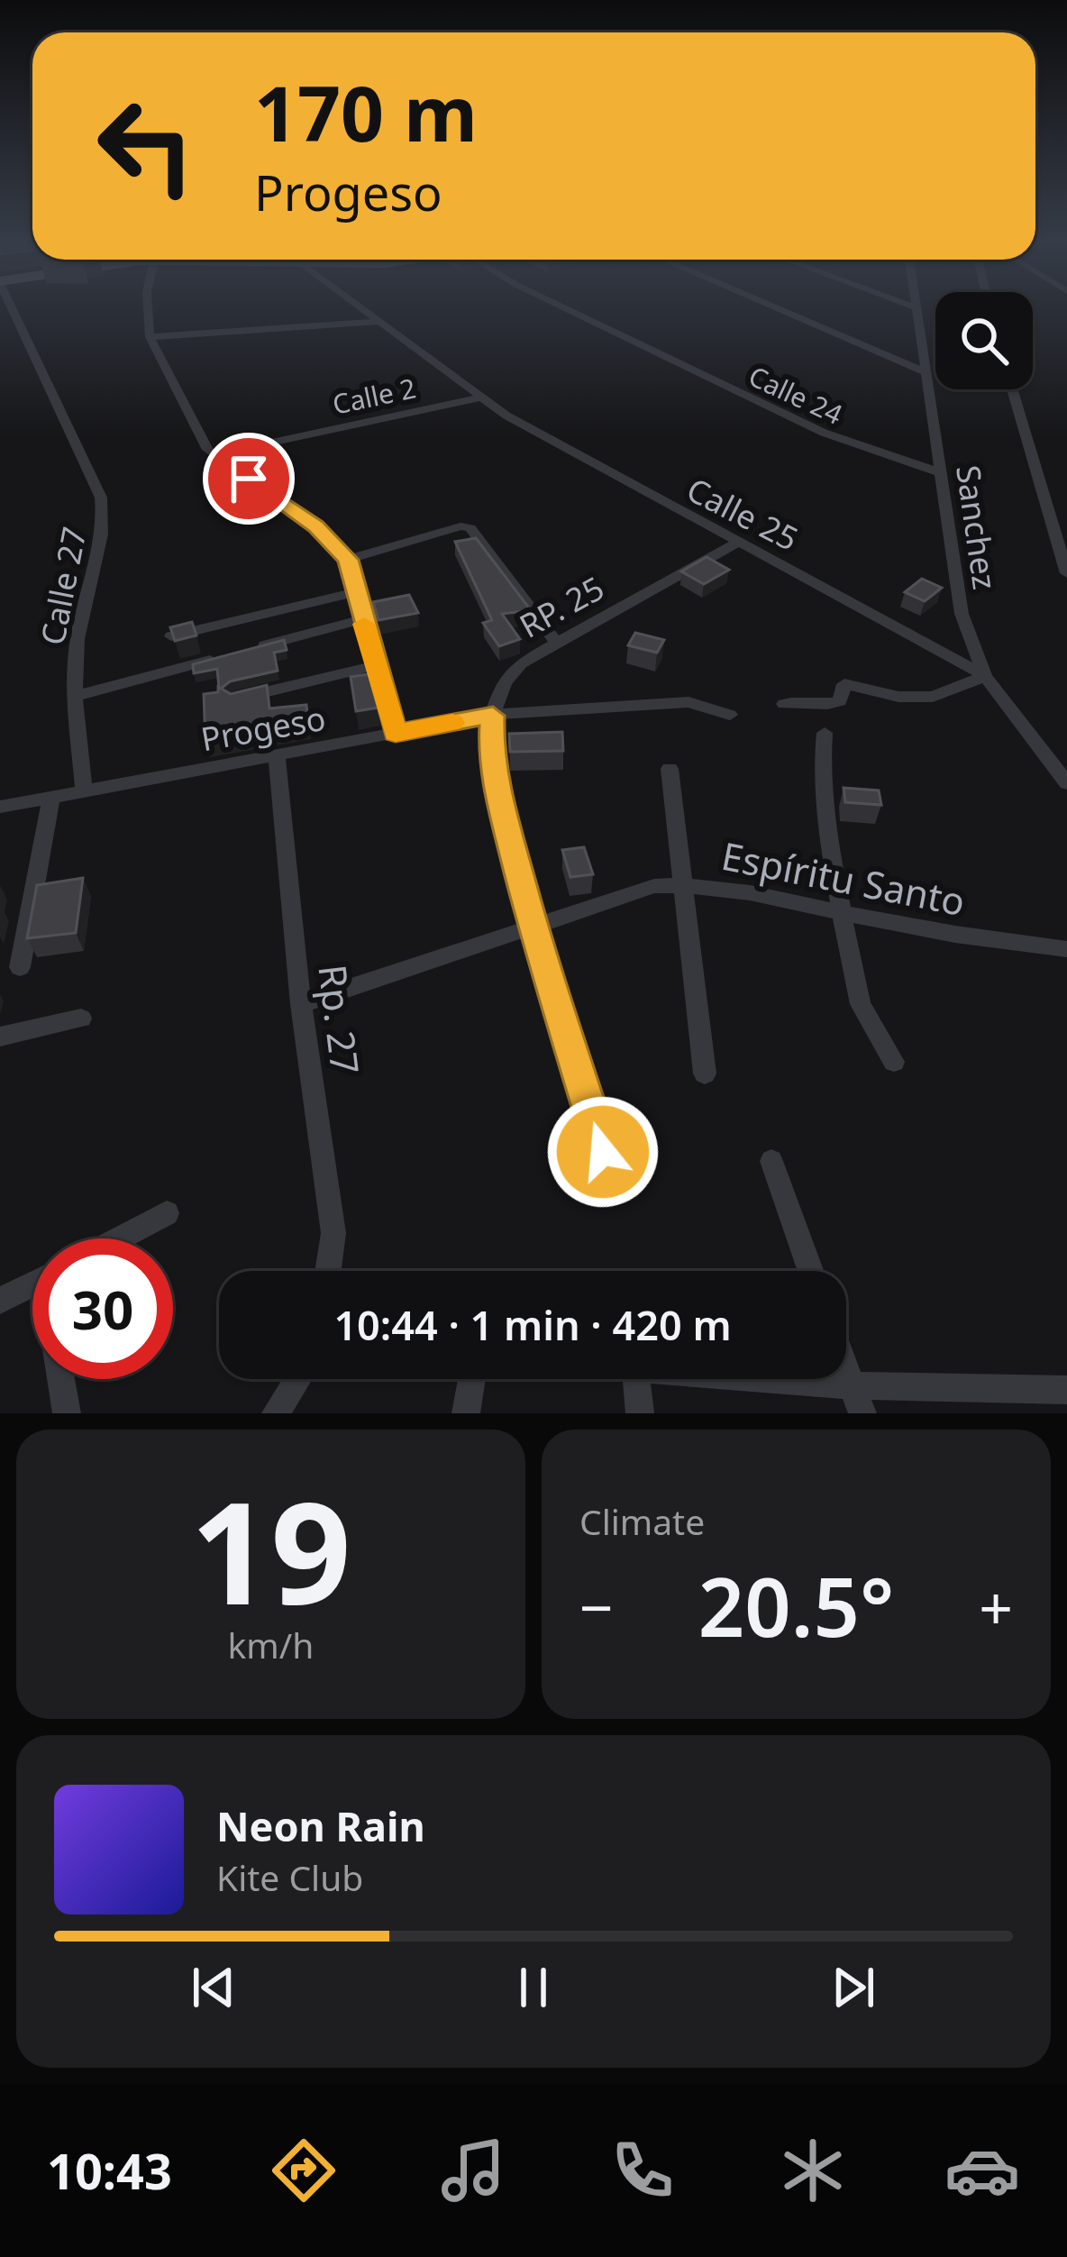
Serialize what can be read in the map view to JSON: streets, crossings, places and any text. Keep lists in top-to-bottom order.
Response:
{
  "streets": {
    "street": [
      "Calle 24",
      "Calle 2",
      "Calle 25",
      "Sanchez",
      "Calle 27",
      "RP. 25",
      "Progeso",
      "Espíritu Santo",
      "Rp. 27"
    ]
  },
  "crossings": [
    ["Calle 24", "Sanchez"],
    ["Calle 2", "Calle 25"],
    ["Calle 25", "Sanchez"],
    ["Calle 25", "RP. 25"],
    ["Calle 27", "Progeso"],
    ["RP. 25", "Progeso"],
    ["RP. 25", "Espíritu Santo"],
    ["Progeso", "Rp. 27"],
    ["Espíritu Santo", "Rp. 27"]
  ],
  "page": {
    "turn": ["170 m", "Progeso"],
    "limit": "30",
    "trip": "10:44 · 1 min · 420 m",
    "tile": [
      ["19", "km/h"],
      "Climate"
    ],
    "heat": ["−", "20.5°", "+"],
    "song": ["Neon Rain", "Kite Club"],
    "tabs": "10:43"
  }
}
